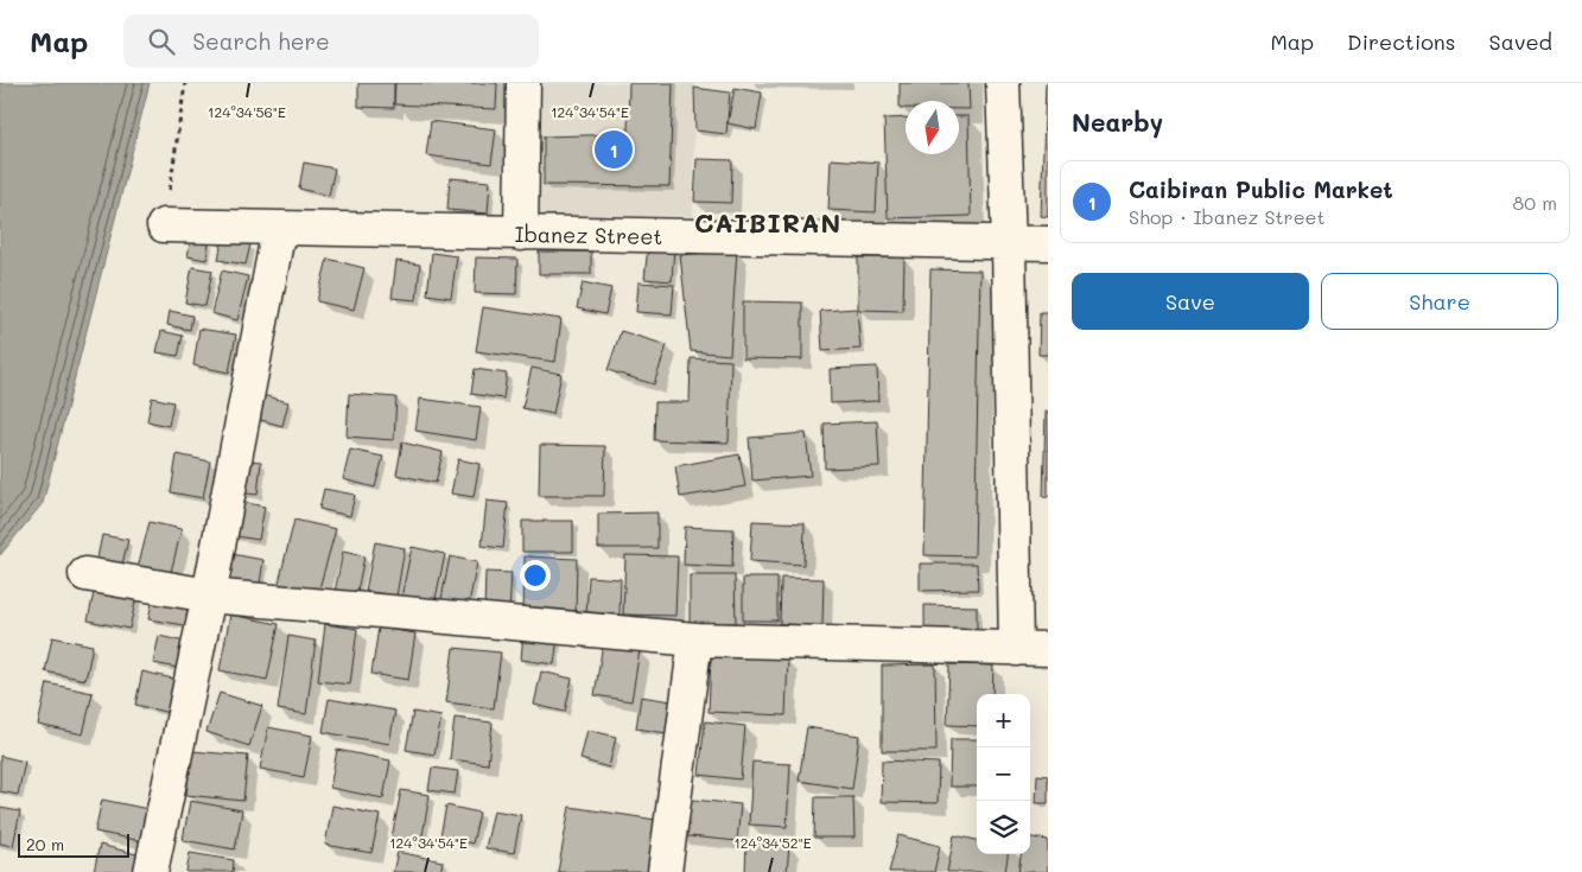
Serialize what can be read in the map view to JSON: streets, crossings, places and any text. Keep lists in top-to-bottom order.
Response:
{
  "streets": {
    "street": ["Ibanez Street"]
  },
  "districts": ["CAIBIRAN"],
  "scale_bar": "20 m",
  "north": "bottom",
  "page": {
    "header": "Map",
    "search": "Search here",
    "nav": ["Map", "Directions", "Saved"],
    "heading": "Nearby",
    "pins": "1",
    "list": [
      {
        "mark": "1",
        "name": "Caibiran Public Market",
        "note": "Shop · Ibanez Street",
        "value": "80 m"
      }
    ],
    "buttons": ["Save", "Share"],
    "map_buttons": ["+", "−"],
    "scale": "20 m"
  },
  "coordinates": ["124°34'56\"E", "124°34'54\"E", "124°34'52\"E"]
}
